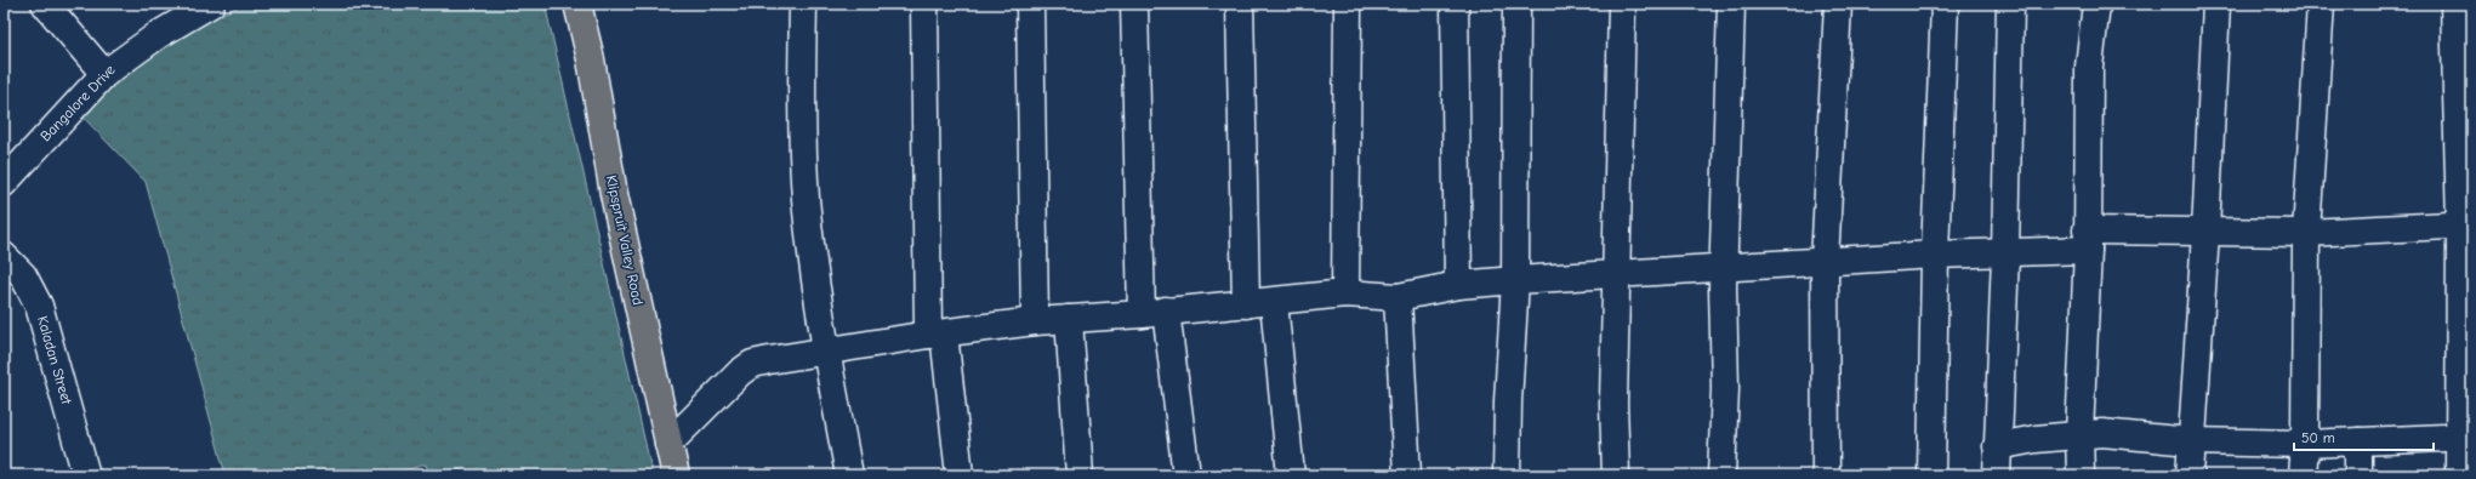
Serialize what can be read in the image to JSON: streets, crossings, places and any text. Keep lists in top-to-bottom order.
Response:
{
  "streets": {
    "main road": ["Klipspruit Valley Road"],
    "street": ["Bangalore Drive", "Kaladan Street"]
  },
  "scale_bar": "50 m"
}
